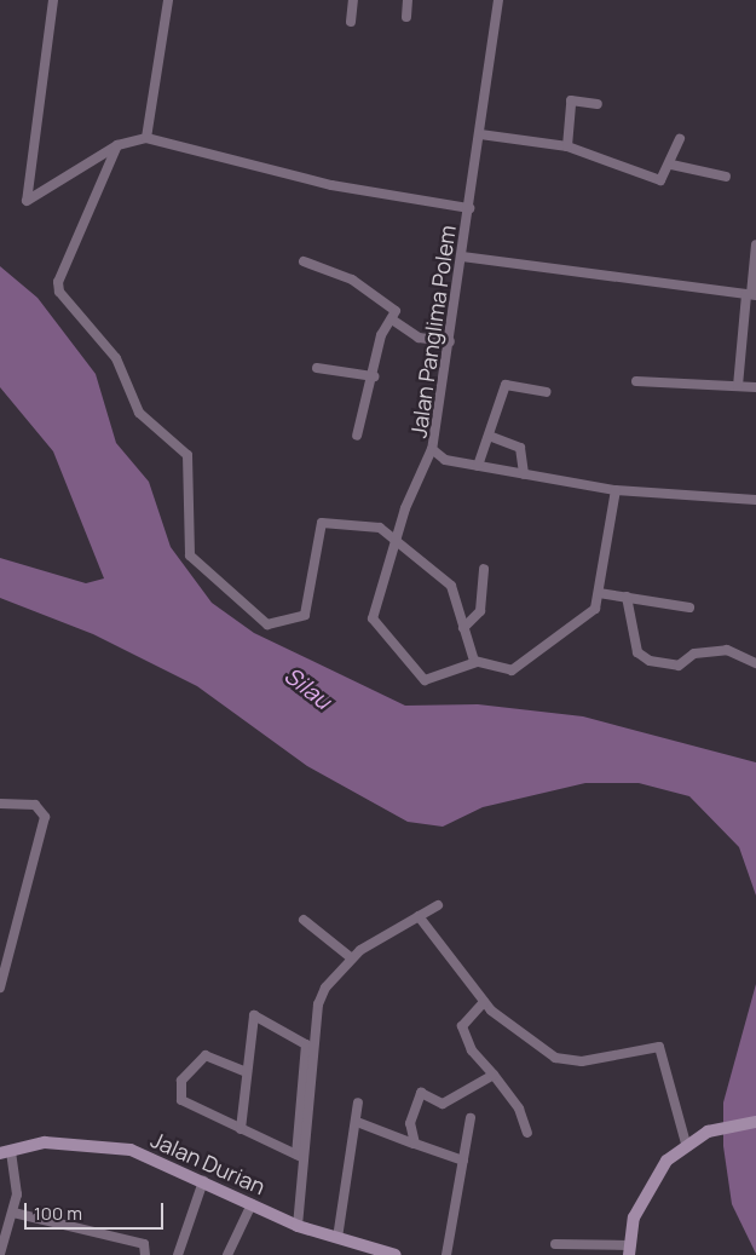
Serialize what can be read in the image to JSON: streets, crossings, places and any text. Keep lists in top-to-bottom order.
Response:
{
  "streets": {
    "street": ["Jalan Panglima Polem", "Jalan Durian"]
  },
  "water": ["Silau"],
  "scale_bar": "100 m"
}
